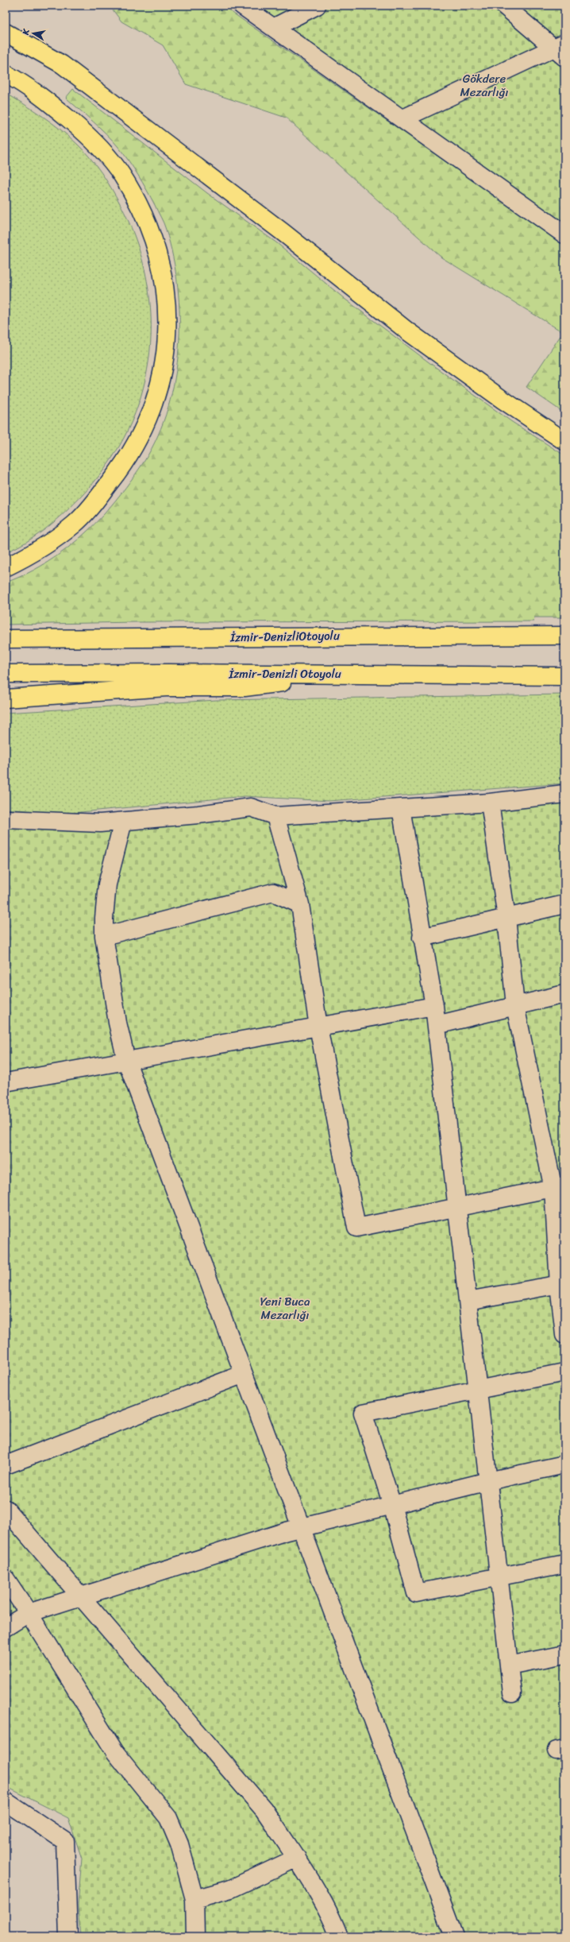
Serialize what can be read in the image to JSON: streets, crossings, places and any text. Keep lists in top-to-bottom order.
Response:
{
  "streets": {
    "highway": ["İzmir-DenizliOtoyolu", "İzmir-Denizli Otoyolu"]
  },
  "parks": ["Gökdere Mezarlığı", "Yeni Buca Mezarlığı"],
  "north": "left"
}
